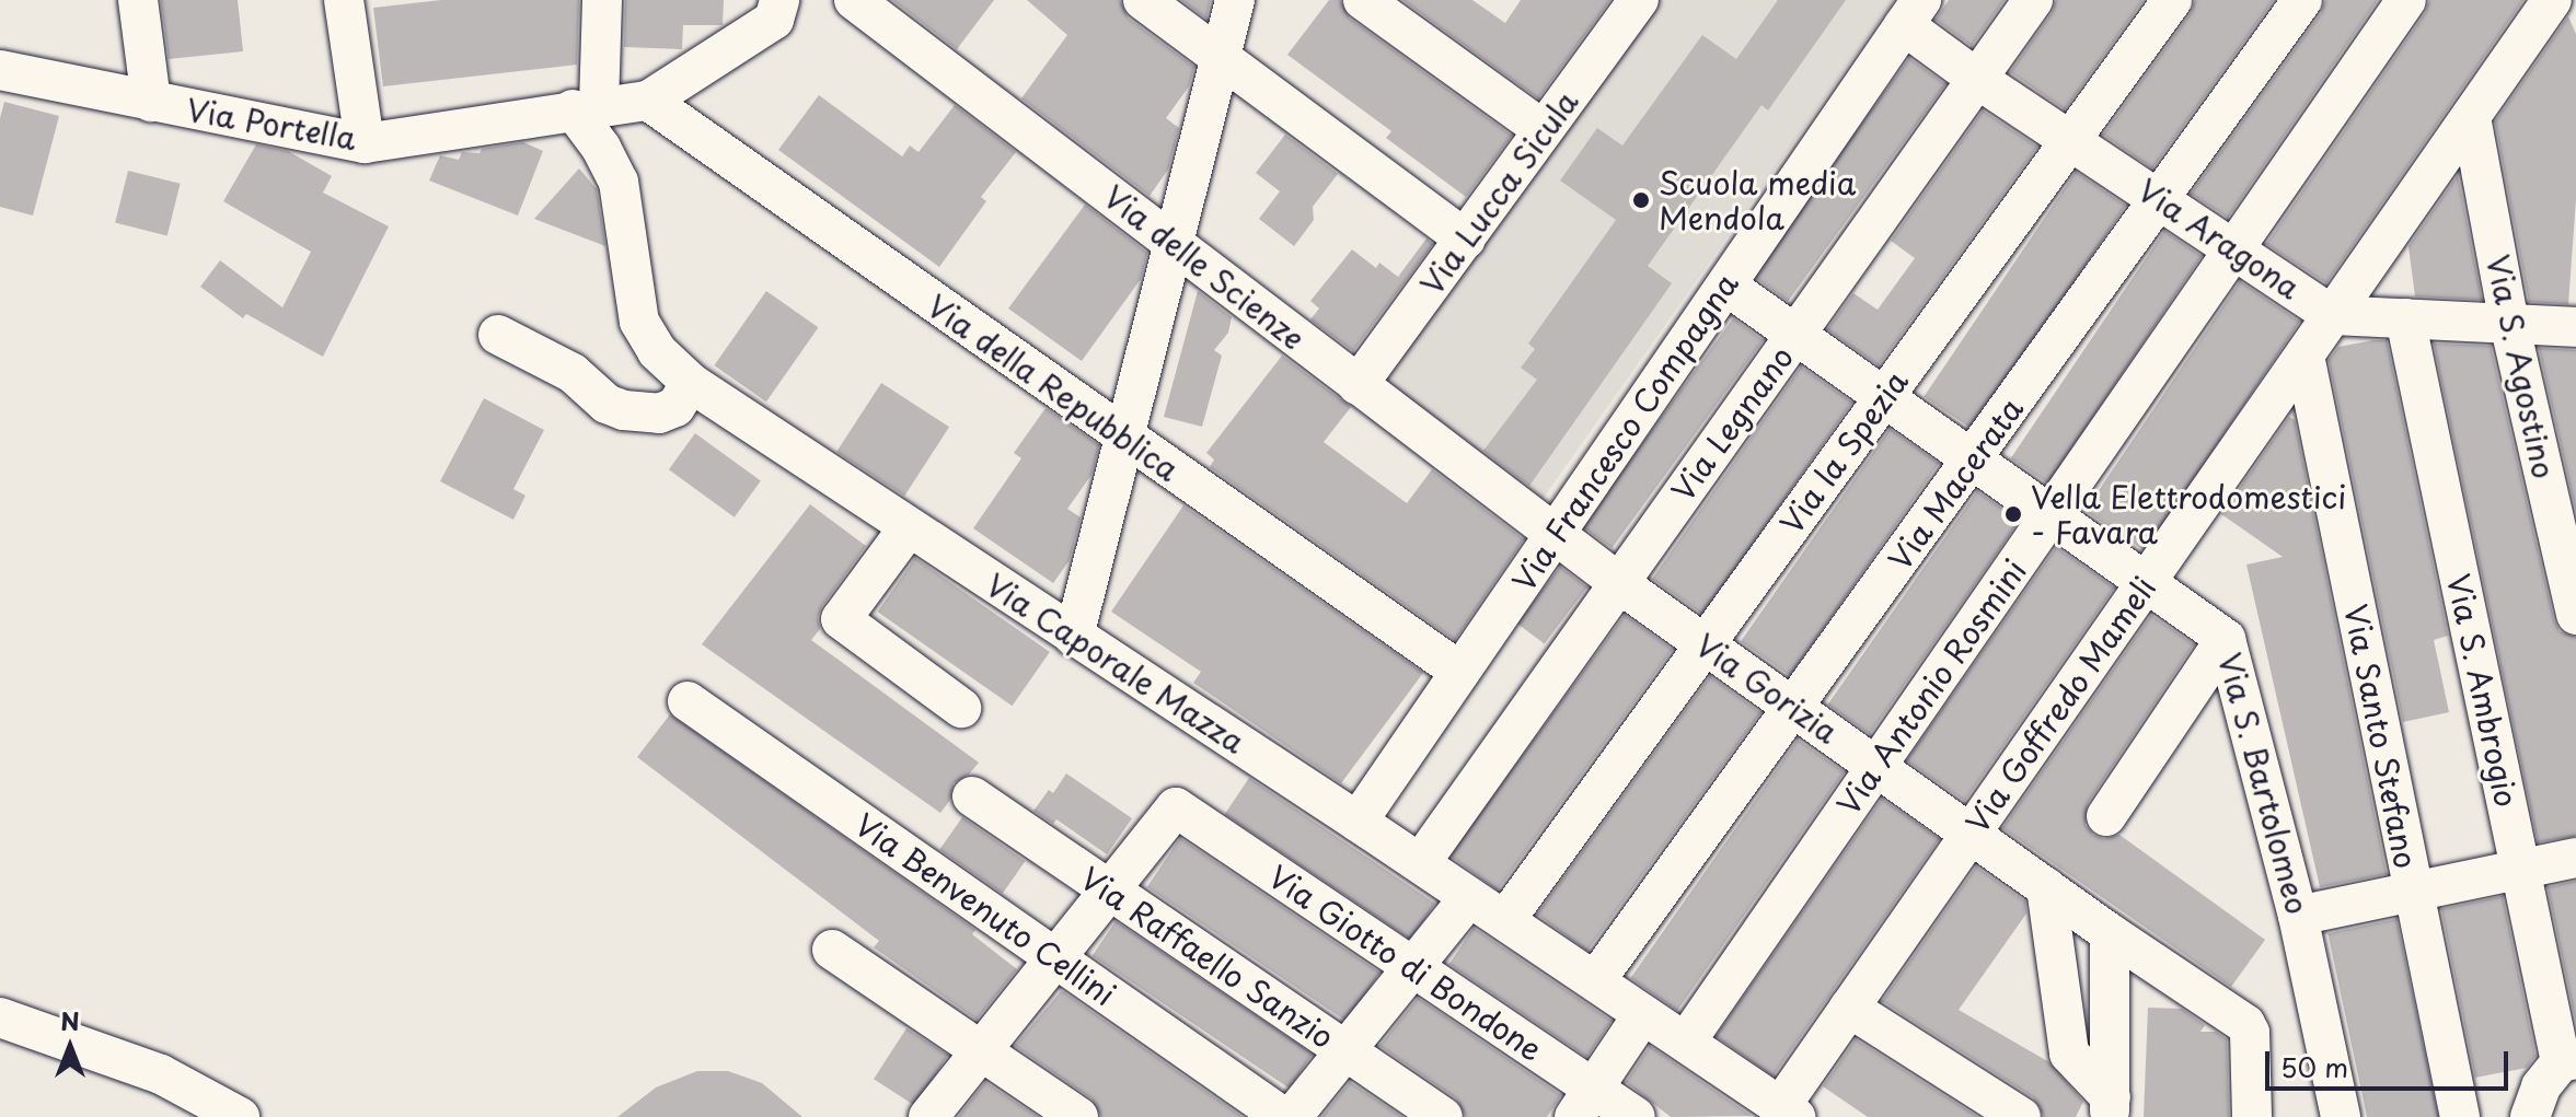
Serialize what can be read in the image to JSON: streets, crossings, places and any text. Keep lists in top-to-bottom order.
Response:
{
  "streets": {
    "street": [
      "Via Portella",
      "Via Lucca Sicula",
      "Via Aragona",
      "Via delle Scienze",
      "Via S. Agostino",
      "Via della Repubblica",
      "Via Legnano",
      "Via Francesco Compagna",
      "Via la Spezia",
      "Via Macerata",
      "Via Caporale Mazza",
      "Via Antonio Rosmini",
      "Via Gorizia",
      "Via S. Ambrogio",
      "Via Goffredo Mameli",
      "Via Santo Stefano",
      "Via S. Bartolomeo",
      "Via Benvenuto Cellini",
      "Via Raffaello Sanzio",
      "Via Giotto di Bondone"
    ]
  },
  "crossings": [
    ["Via Portella", "Via della Repubblica"],
    ["Via Portella", "Via Caporale Mazza"],
    ["Via Lucca Sicula", "Via delle Scienze"],
    ["Via Aragona", "Via S. Agostino"],
    ["Via Aragona", "Via Legnano"],
    ["Via Aragona", "Via Francesco Compagna"],
    ["Via Aragona", "Via la Spezia"],
    ["Via Aragona", "Via Macerata"],
    ["Via Aragona", "Via Antonio Rosmini"],
    ["Via Aragona", "Via S. Ambrogio"],
    ["Via Aragona", "Via Goffredo Mameli"],
    ["Via delle Scienze", "Via Francesco Compagna"],
    ["Via delle Scienze", "Via Gorizia"],
    ["Via S. Agostino", "Via Goffredo Mameli"],
    ["Via della Repubblica", "Via Francesco Compagna"],
    ["Via Legnano", "Via Caporale Mazza"],
    ["Via Legnano", "Via Gorizia"],
    ["Via Legnano", "Via S. Bartolomeo"],
    ["Via Francesco Compagna", "Via Caporale Mazza"],
    ["Via Francesco Compagna", "Via Gorizia"],
    ["Via Francesco Compagna", "Via S. Bartolomeo"],
    ["Via la Spezia", "Via Caporale Mazza"],
    ["Via la Spezia", "Via Gorizia"],
    ["Via la Spezia", "Via S. Bartolomeo"],
    ["Via Macerata", "Via Caporale Mazza"],
    ["Via Macerata", "Via Gorizia"],
    ["Via Macerata", "Via S. Bartolomeo"],
    ["Via Caporale Mazza", "Via Antonio Rosmini"],
    ["Via Caporale Mazza", "Via Goffredo Mameli"],
    ["Via Antonio Rosmini", "Via Gorizia"],
    ["Via Antonio Rosmini", "Via S. Bartolomeo"],
    ["Via Gorizia", "Via Goffredo Mameli"],
    ["Via Goffredo Mameli", "Via Santo Stefano"],
    ["Via Goffredo Mameli", "Via S. Bartolomeo"],
    ["Via Raffaello Sanzio", "Via Giotto di Bondone"]
  ],
  "places": ["Scuola media Mendola", "Vella Elettrodomestici - Favara"],
  "scale_bar": "50 m",
  "north": "top"
}
